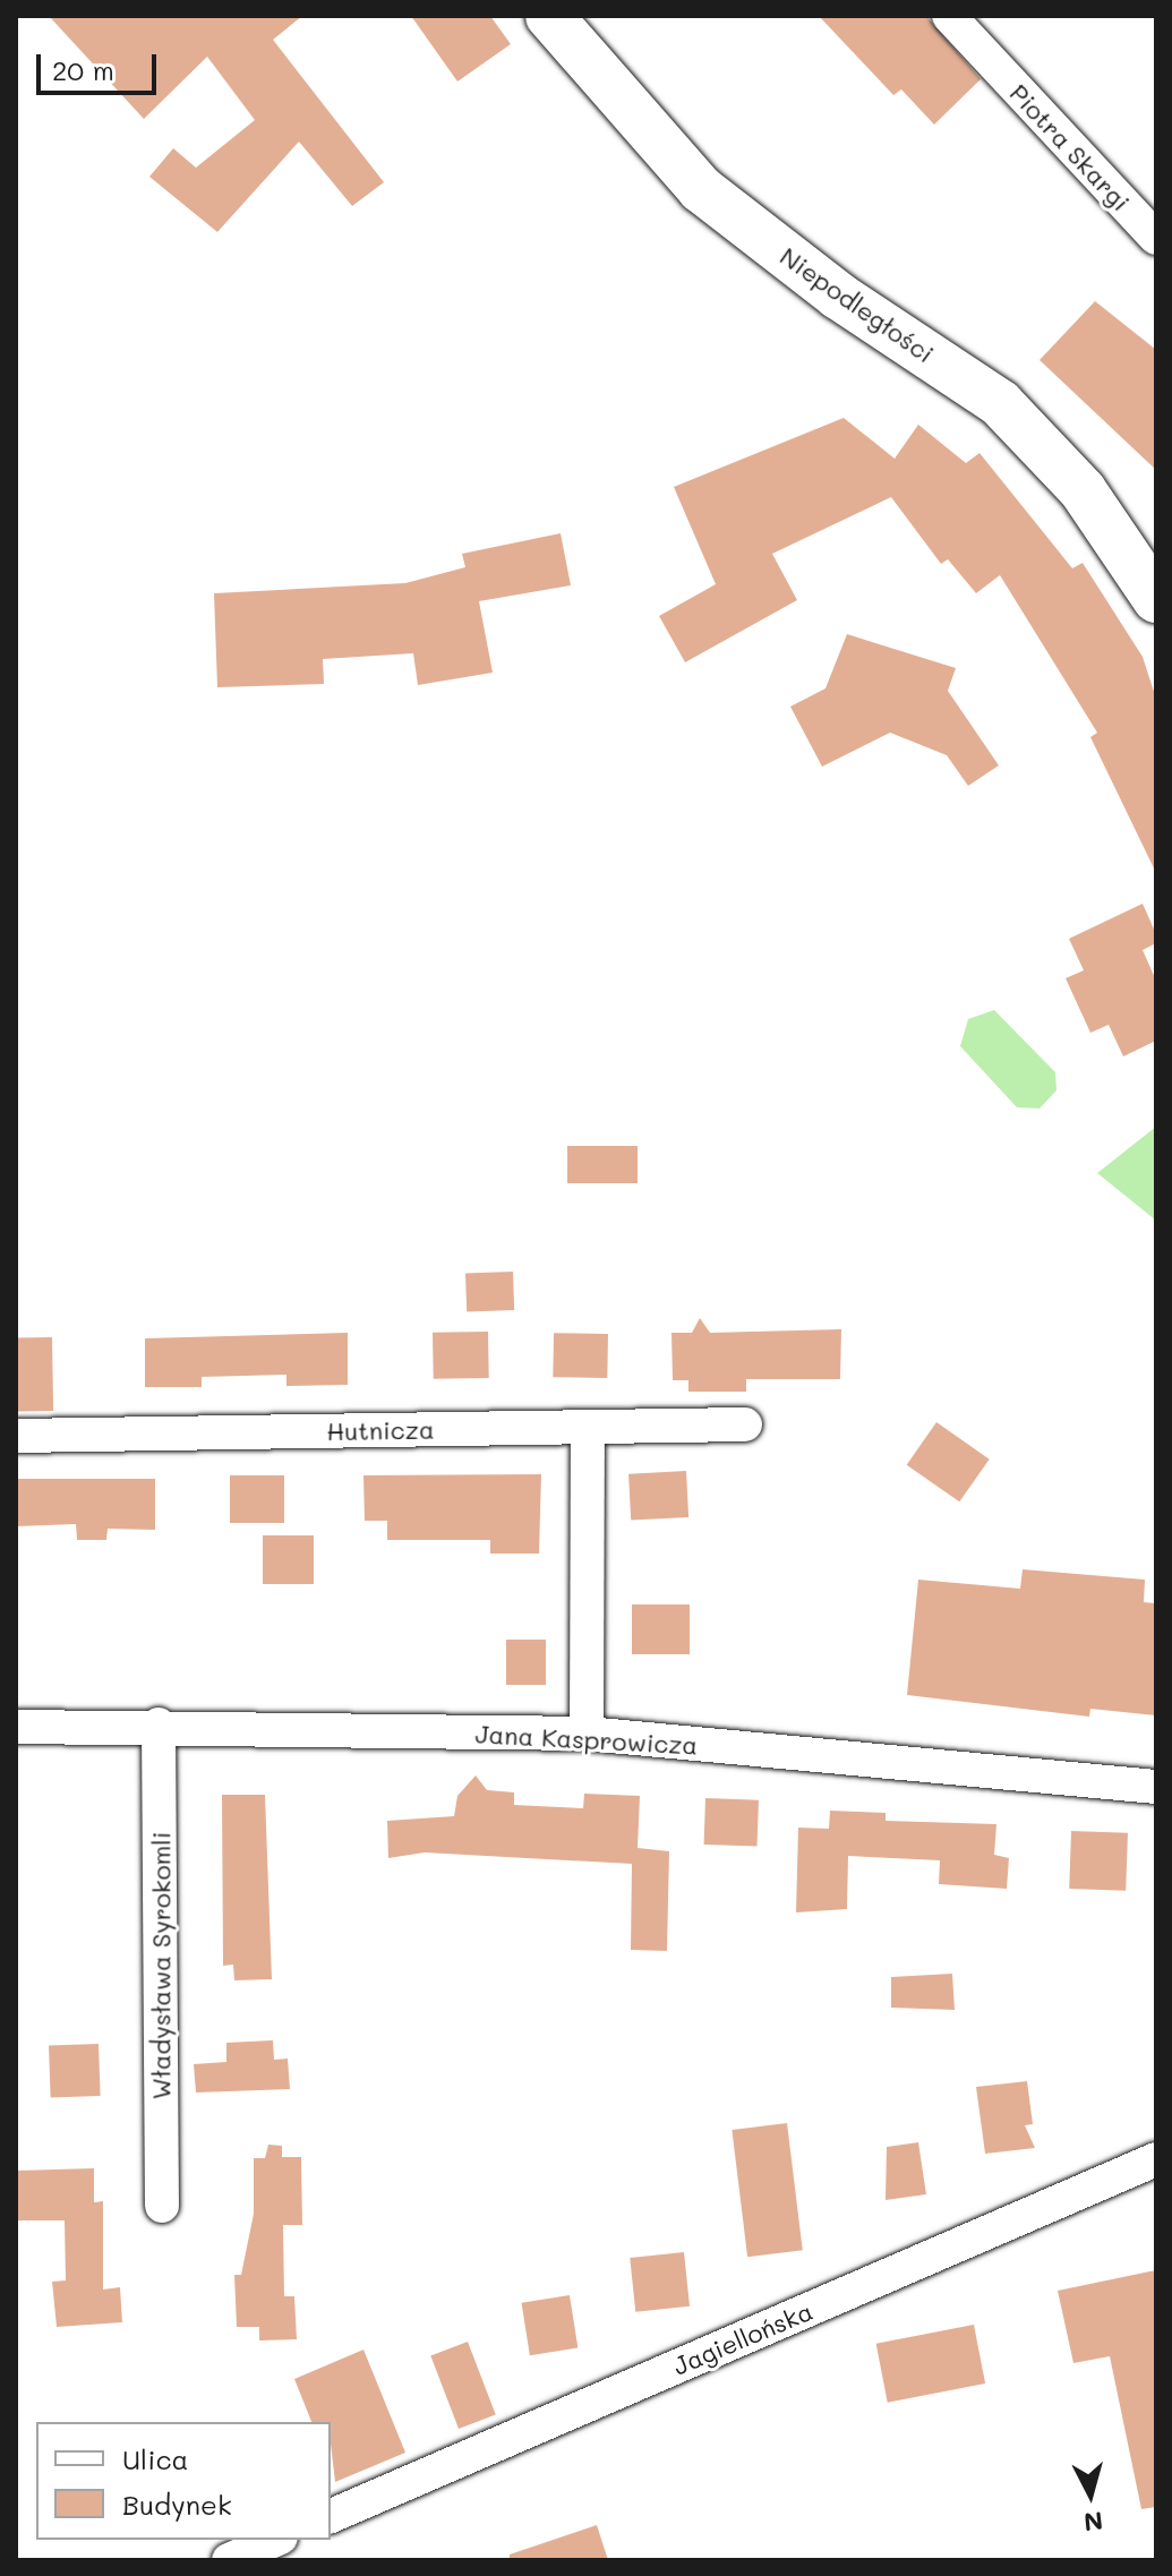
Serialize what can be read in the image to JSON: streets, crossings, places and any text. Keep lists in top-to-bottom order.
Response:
{
  "streets": {
    "street": [
      "Piotra Skargi",
      "Niepodległości",
      "Hutnicza",
      "Jana Kasprowicza",
      "Władysława Syrokomli",
      "Jagiellońska"
    ]
  },
  "crossings": [
    ["Jana Kasprowicza", "Władysława Syrokomli"]
  ],
  "legend": ["Ulica", "Budynek"],
  "scale_bar": "20 m",
  "north": "bottom"
}
